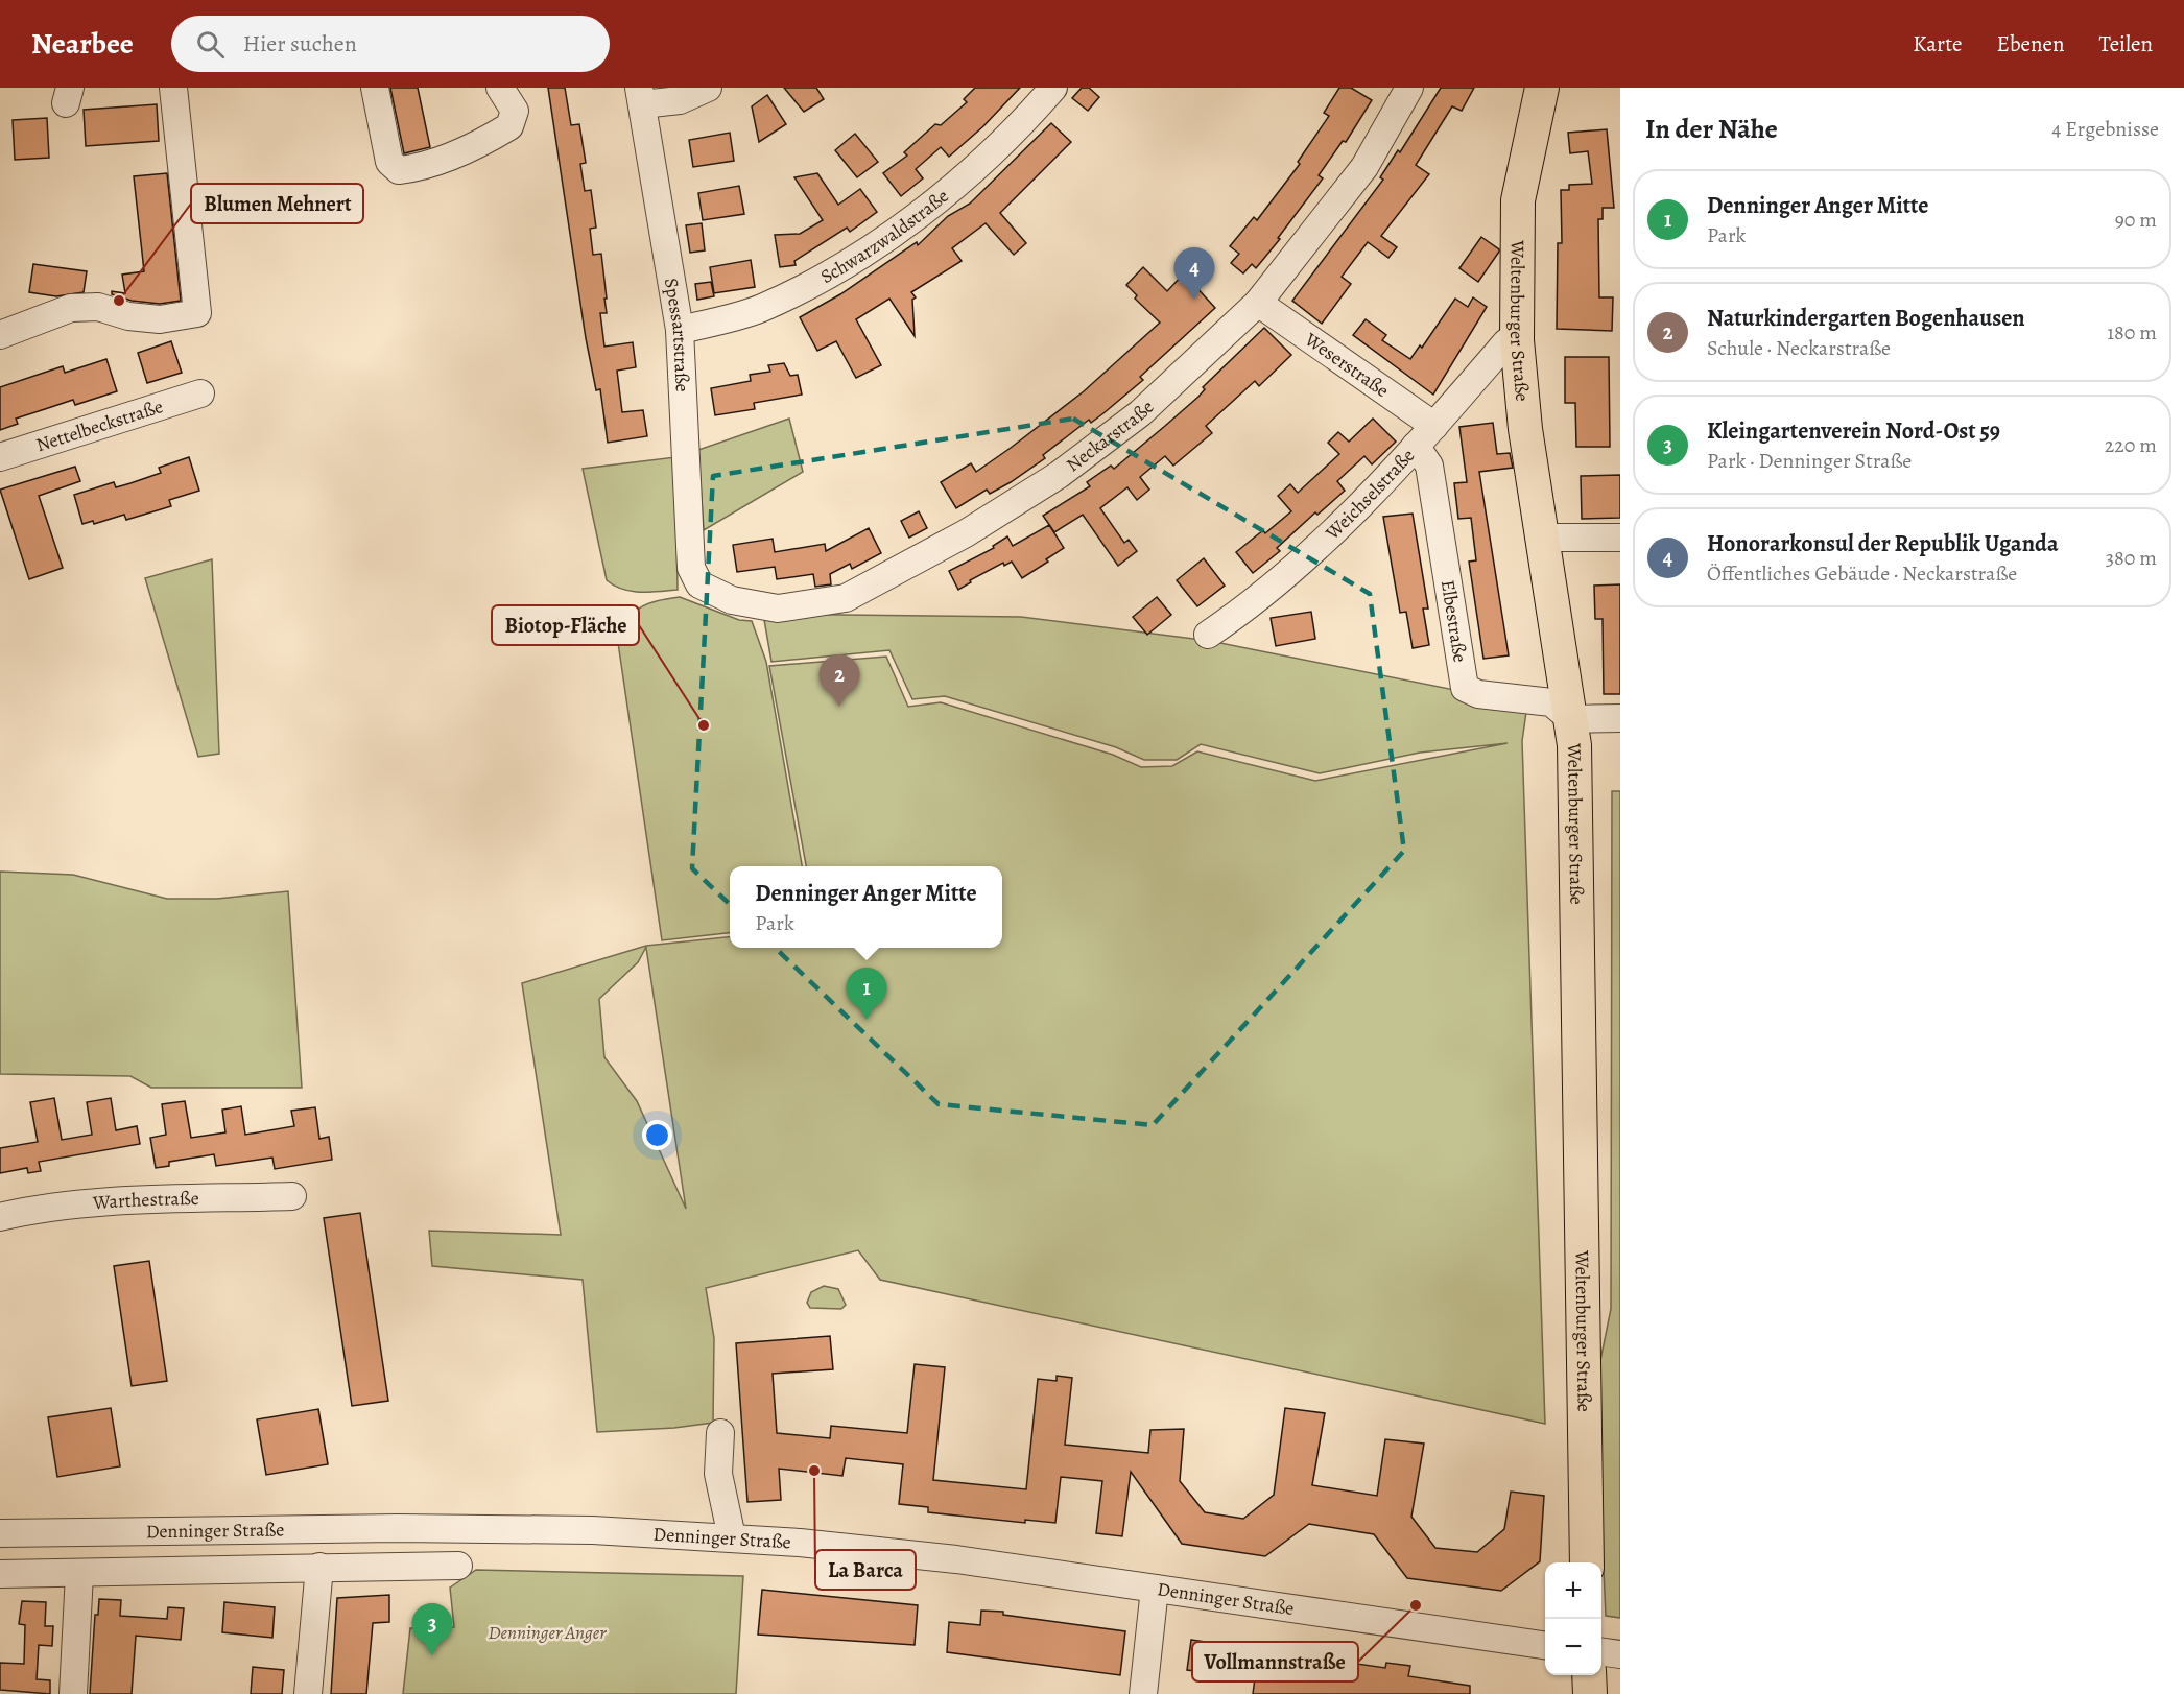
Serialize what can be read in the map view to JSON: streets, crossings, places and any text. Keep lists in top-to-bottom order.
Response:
{
  "streets": {
    "main road": ["Weltenburger Straße"],
    "street": [
      "Schwarzwaldstraße",
      "Spessartstraße",
      "Weserstraße",
      "Nettelbeckstraße",
      "Neckarstraße",
      "Weichselstraße",
      "Elbestraße",
      "Warthestraße",
      "Denninger Straße"
    ]
  },
  "crossings": [
    ["Schwarzwaldstraße", "Spessartstraße"],
    ["Weltenburger Straße", "Weichselstraße"],
    ["Weltenburger Straße", "Elbestraße"],
    ["Spessartstraße", "Neckarstraße"],
    ["Weserstraße", "Neckarstraße"],
    ["Weserstraße", "Weichselstraße"],
    ["Weichselstraße", "Elbestraße"]
  ],
  "parks": ["Denninger Anger"],
  "places": [
    "Blumen Mehnert",
    "Biotop-Fläche",
    "La Barca",
    "Vollmannstraße"
  ],
  "page": {
    "header": "Nearbee",
    "search": "Hier suchen",
    "nav": ["Karte", "Ebenen", "Teilen"],
    "heading": ["In der Nähe", "4 Ergebnisse"],
    "list": [
      {
        "mark": "1",
        "name": "Denninger Anger Mitte",
        "note": "Park",
        "value": "90 m"
      },
      {
        "mark": "2",
        "name": "Naturkindergarten Bogenhausen",
        "note": "Schule · Neckarstraße",
        "value": "180 m"
      },
      {
        "mark": "3",
        "name": "Kleingartenverein Nord-Ost 59",
        "note": "Park · Denninger Straße",
        "value": "220 m"
      },
      {
        "mark": "4",
        "name": "Honorarkonsul der Republik Uganda",
        "note": "Öffentliches Gebäude · Neckarstraße",
        "value": "380 m"
      }
    ],
    "pins": [
      "4",
      "2",
      "1",
      "3"
    ],
    "popup": ["Denninger Anger Mitte", "Park"],
    "map_buttons": ["+", "−"]
  }
}
